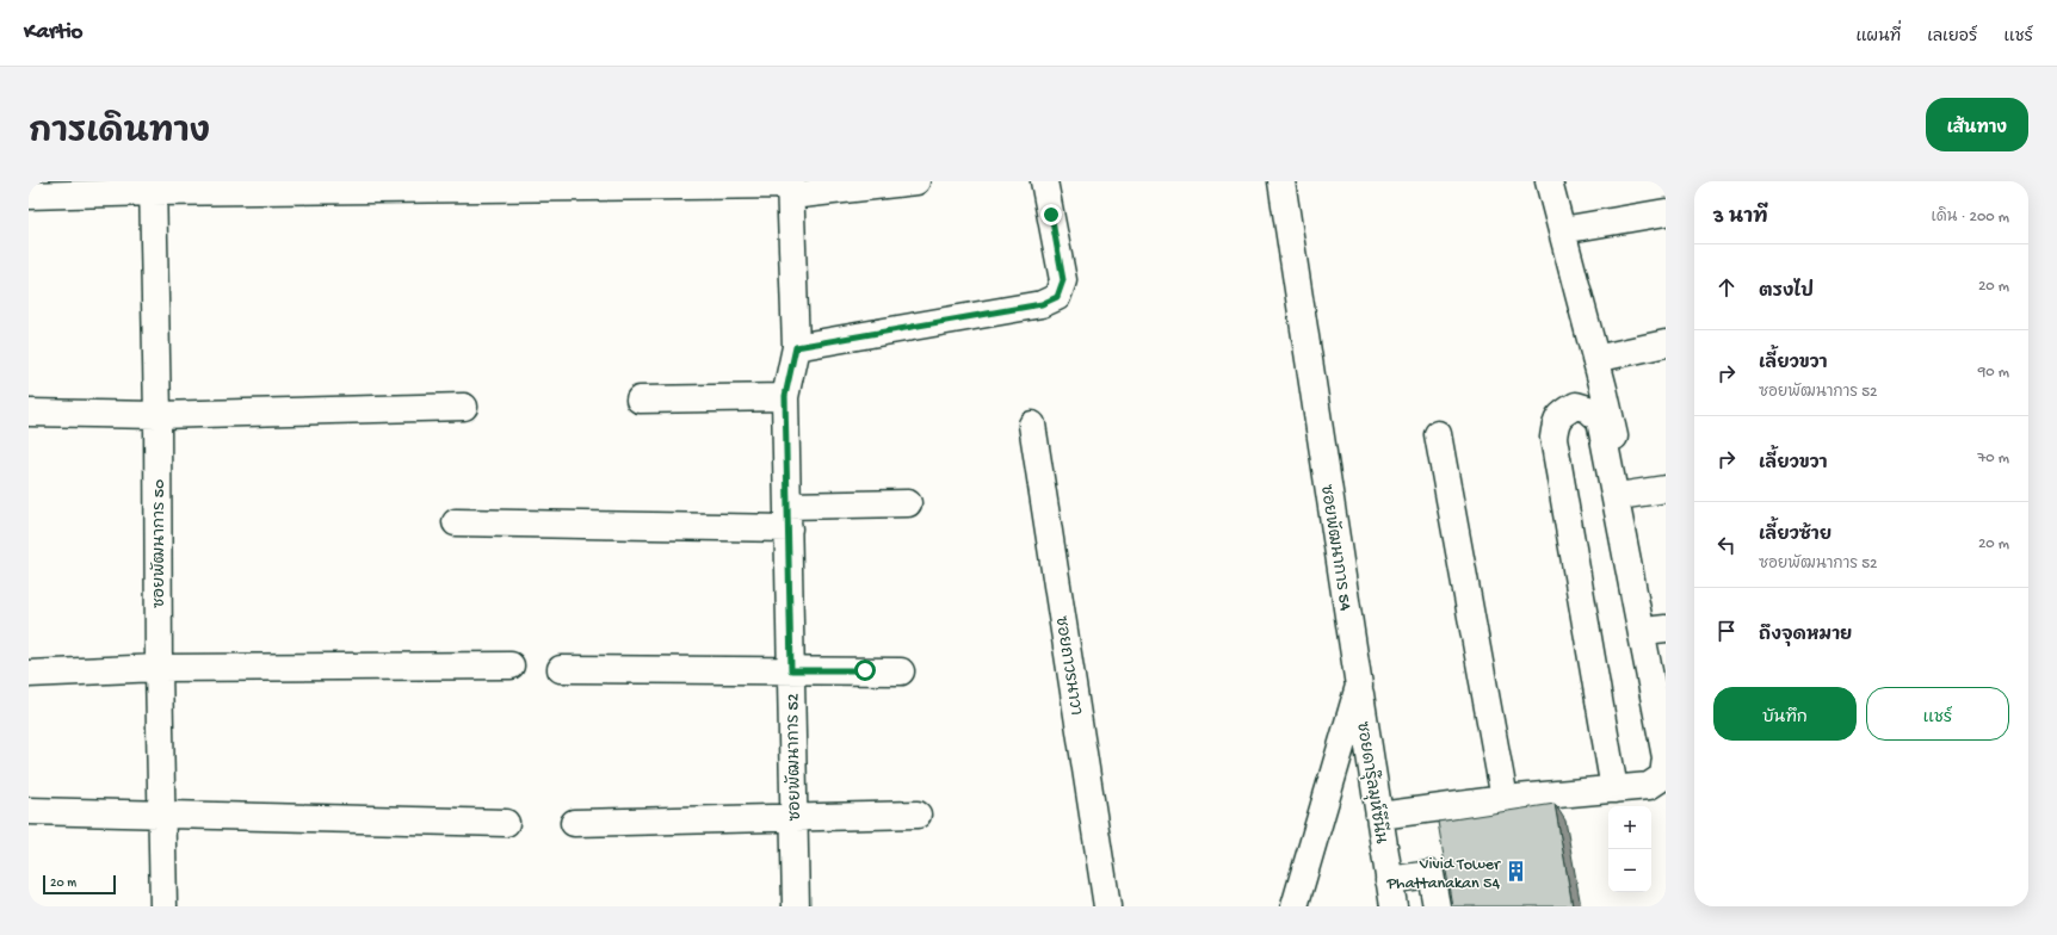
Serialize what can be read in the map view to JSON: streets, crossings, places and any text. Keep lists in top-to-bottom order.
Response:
{
  "streets": {
    "street": [
      "ซอยพัฒนาการ 50",
      "ซอยพัฒนาการ 54",
      "ซอยถาวรนาวา",
      "ซอยพัฒนาการ 52",
      "ซอยดารุ๊ลมุห์ซีนีน"
    ]
  },
  "crossings": [
    ["ซอยพัฒนาการ 54", "ซอยดารุ๊ลมุห์ซีนีน"]
  ],
  "places": {
    "building": ["Vivid Tower Phattanakan 54"]
  },
  "scale_bar": "20 m",
  "page": {
    "header": "Kartio",
    "nav": ["แผนที่", "เลเยอร์", "แชร์"],
    "title": "การเดินทาง",
    "buttons": [
      "เส้นทาง",
      ["บันทึก", "แชร์"]
    ],
    "heading": ["3 นาที", "เดิน · 200 m"],
    "list": [
      ["ตรงไป", "20 m"],
      ["เลี้ยวขวา", "ซอยพัฒนาการ 52", "90 m"],
      ["เลี้ยวขวา", "70 m"],
      ["เลี้ยวซ้าย", "ซอยพัฒนาการ 52", "20 m"],
      "ถึงจุดหมาย"
    ],
    "map_buttons": ["+", "−"],
    "scale": "20 m"
  }
}
